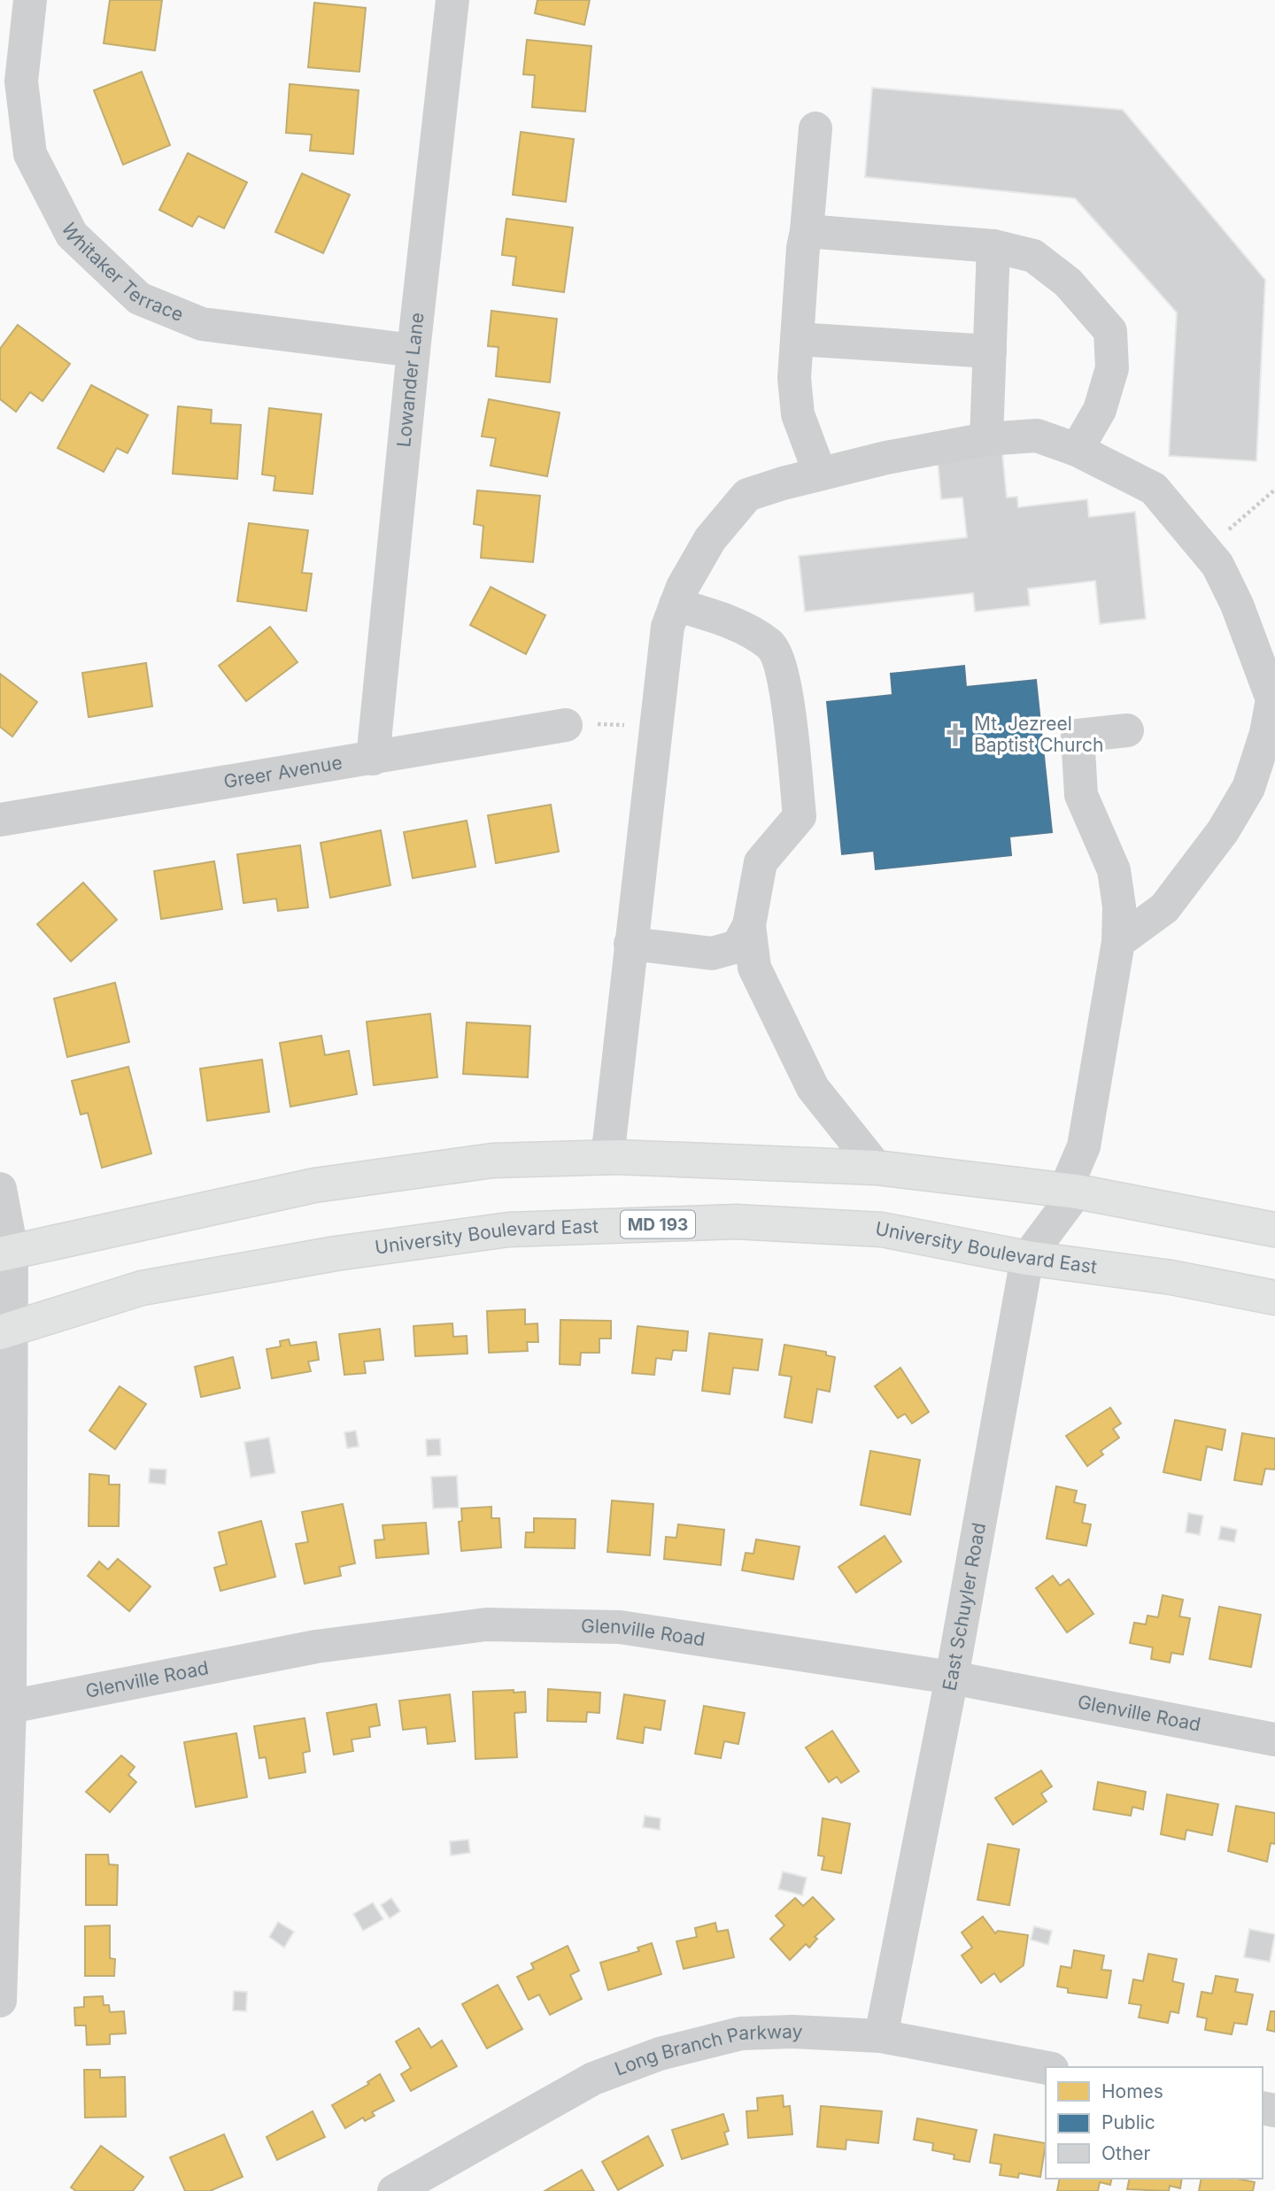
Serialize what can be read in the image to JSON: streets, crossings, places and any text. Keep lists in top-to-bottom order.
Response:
{
  "streets": {
    "main road": ["MD 193", "University Boulevard East"],
    "street": [
      "Whitaker Terrace",
      "Lowander Lane",
      "Greer Avenue",
      "East Schuyler Road",
      "Glenville Road",
      "Long Branch Parkway"
    ]
  },
  "crossings": [
    ["Whitaker Terrace", "Lowander Lane"],
    ["Lowander Lane", "Greer Avenue"],
    ["University Boulevard East", "East Schuyler Road"],
    ["East Schuyler Road", "Glenville Road"],
    ["East Schuyler Road", "Long Branch Parkway"]
  ],
  "places": {
    "church": ["Mt. Jezreel Baptist Church"]
  },
  "legend": ["Homes", "Public", "Other"]
}
